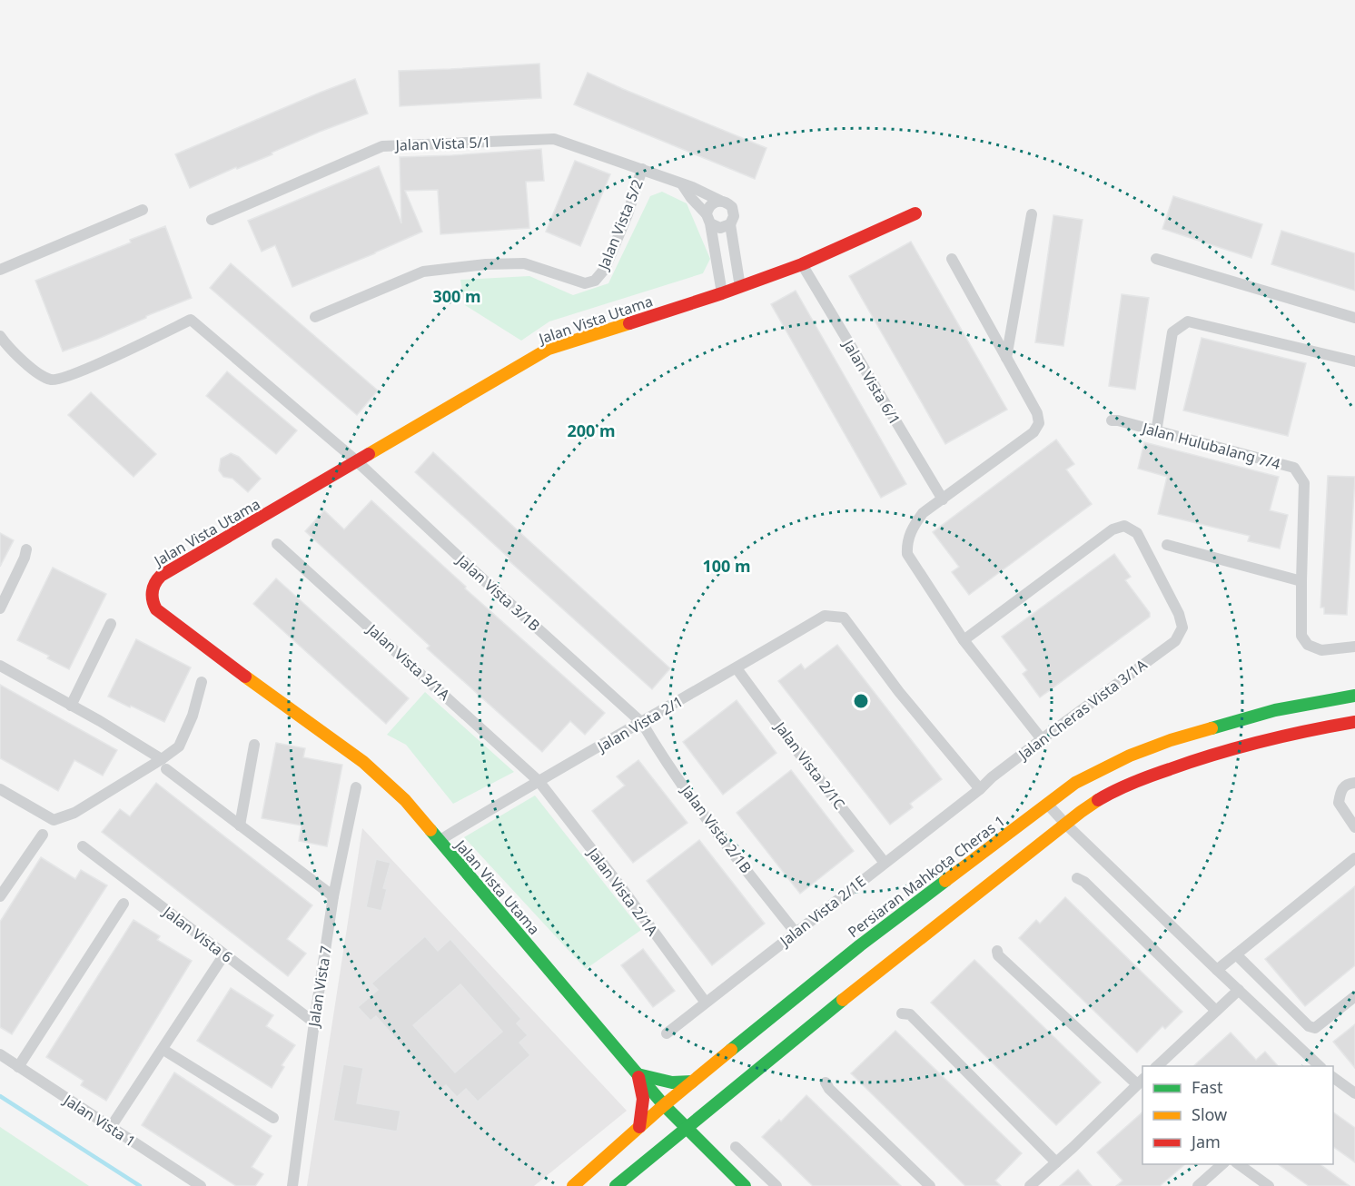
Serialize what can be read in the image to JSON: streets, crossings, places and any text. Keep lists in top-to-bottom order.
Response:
{
  "streets": {
    "main road": ["Jalan Vista Utama", "Persiaran Mahkota Cheras 1"],
    "street": [
      "Jalan Vista 5/1",
      "Jalan Vista 5/2",
      "Jalan Vista 6/1",
      "Jalan Hulubalang 7/4",
      "Jalan Vista 3/1B",
      "Jalan Vista 3/1A",
      "Jalan Cheras Vista 3/1A",
      "Jalan Vista 2/1",
      "Jalan Vista 2/1C",
      "Jalan Vista 2/1B",
      "Jalan Vista 2/1A",
      "Jalan Vista 2/1E",
      "Jalan Vista 6",
      "Jalan Vista 7",
      "Jalan Vista 1"
    ]
  },
  "crossings": [
    ["Jalan Vista 5/1", "Jalan Vista 5/2"],
    ["Jalan Vista Utama", "Jalan Vista 6/1"],
    ["Jalan Vista Utama", "Jalan Vista 3/1B"],
    ["Jalan Vista Utama", "Jalan Vista 2/1"],
    ["Jalan Vista Utama", "Persiaran Mahkota Cheras 1"],
    ["Jalan Vista 3/1B", "Jalan Vista 2/1"],
    ["Jalan Vista 3/1B", "Jalan Vista 2/1B"],
    ["Jalan Vista 3/1A", "Jalan Vista 2/1"],
    ["Jalan Vista 3/1A", "Jalan Vista 2/1A"],
    ["Jalan Cheras Vista 3/1A", "Jalan Vista 2/1"],
    ["Jalan Cheras Vista 3/1A", "Jalan Vista 2/1E"],
    ["Jalan Vista 2/1", "Jalan Vista 2/1C"],
    ["Jalan Vista 2/1", "Jalan Vista 2/1B"],
    ["Jalan Vista 2/1", "Jalan Vista 2/1A"],
    ["Jalan Vista 2/1", "Jalan Vista 2/1E"],
    ["Jalan Vista 2/1C", "Jalan Vista 2/1E"],
    ["Jalan Vista 2/1B", "Jalan Vista 2/1E"],
    ["Jalan Vista 2/1A", "Jalan Vista 2/1E"],
    ["Jalan Vista 6", "Jalan Vista 7"]
  ],
  "legend": ["Fast", "Slow", "Jam"],
  "rings": ["300 m", "200 m", "100 m"]
}
